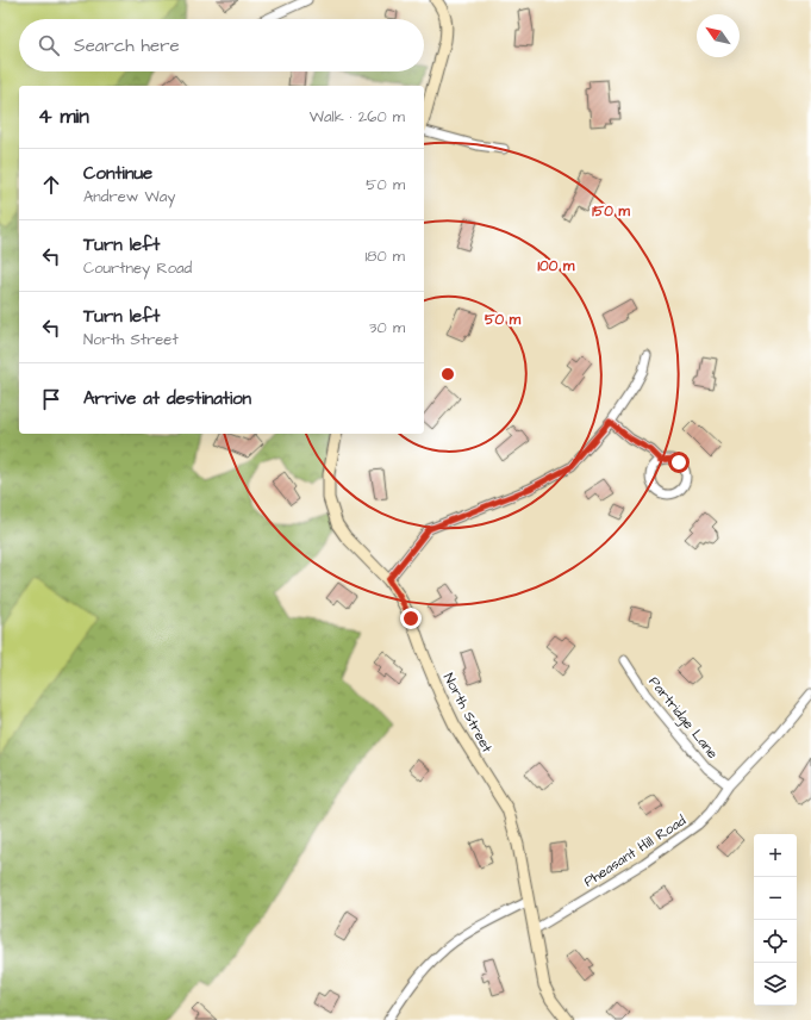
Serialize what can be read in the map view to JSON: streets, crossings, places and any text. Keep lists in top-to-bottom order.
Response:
{
  "streets": {
    "street": ["North Street", "Partridge Lane", "Pheasant Hill Road"]
  },
  "crossings": [
    ["North Street", "Pheasant Hill Road"],
    ["Partridge Lane", "Pheasant Hill Road"]
  ],
  "north": "top left",
  "page": {
    "search": "Search here",
    "heading": ["4 min", "Walk · 260 m"],
    "list": [
      ["Continue", "Andrew Way", "50 m"],
      ["Turn left", "Courtney Road", "180 m"],
      ["Turn left", "North Street", "30 m"],
      "Arrive at destination"
    ],
    "map_buttons": ["+", "−"]
  },
  "rings": ["150 m", "100 m", "50 m"]
}
